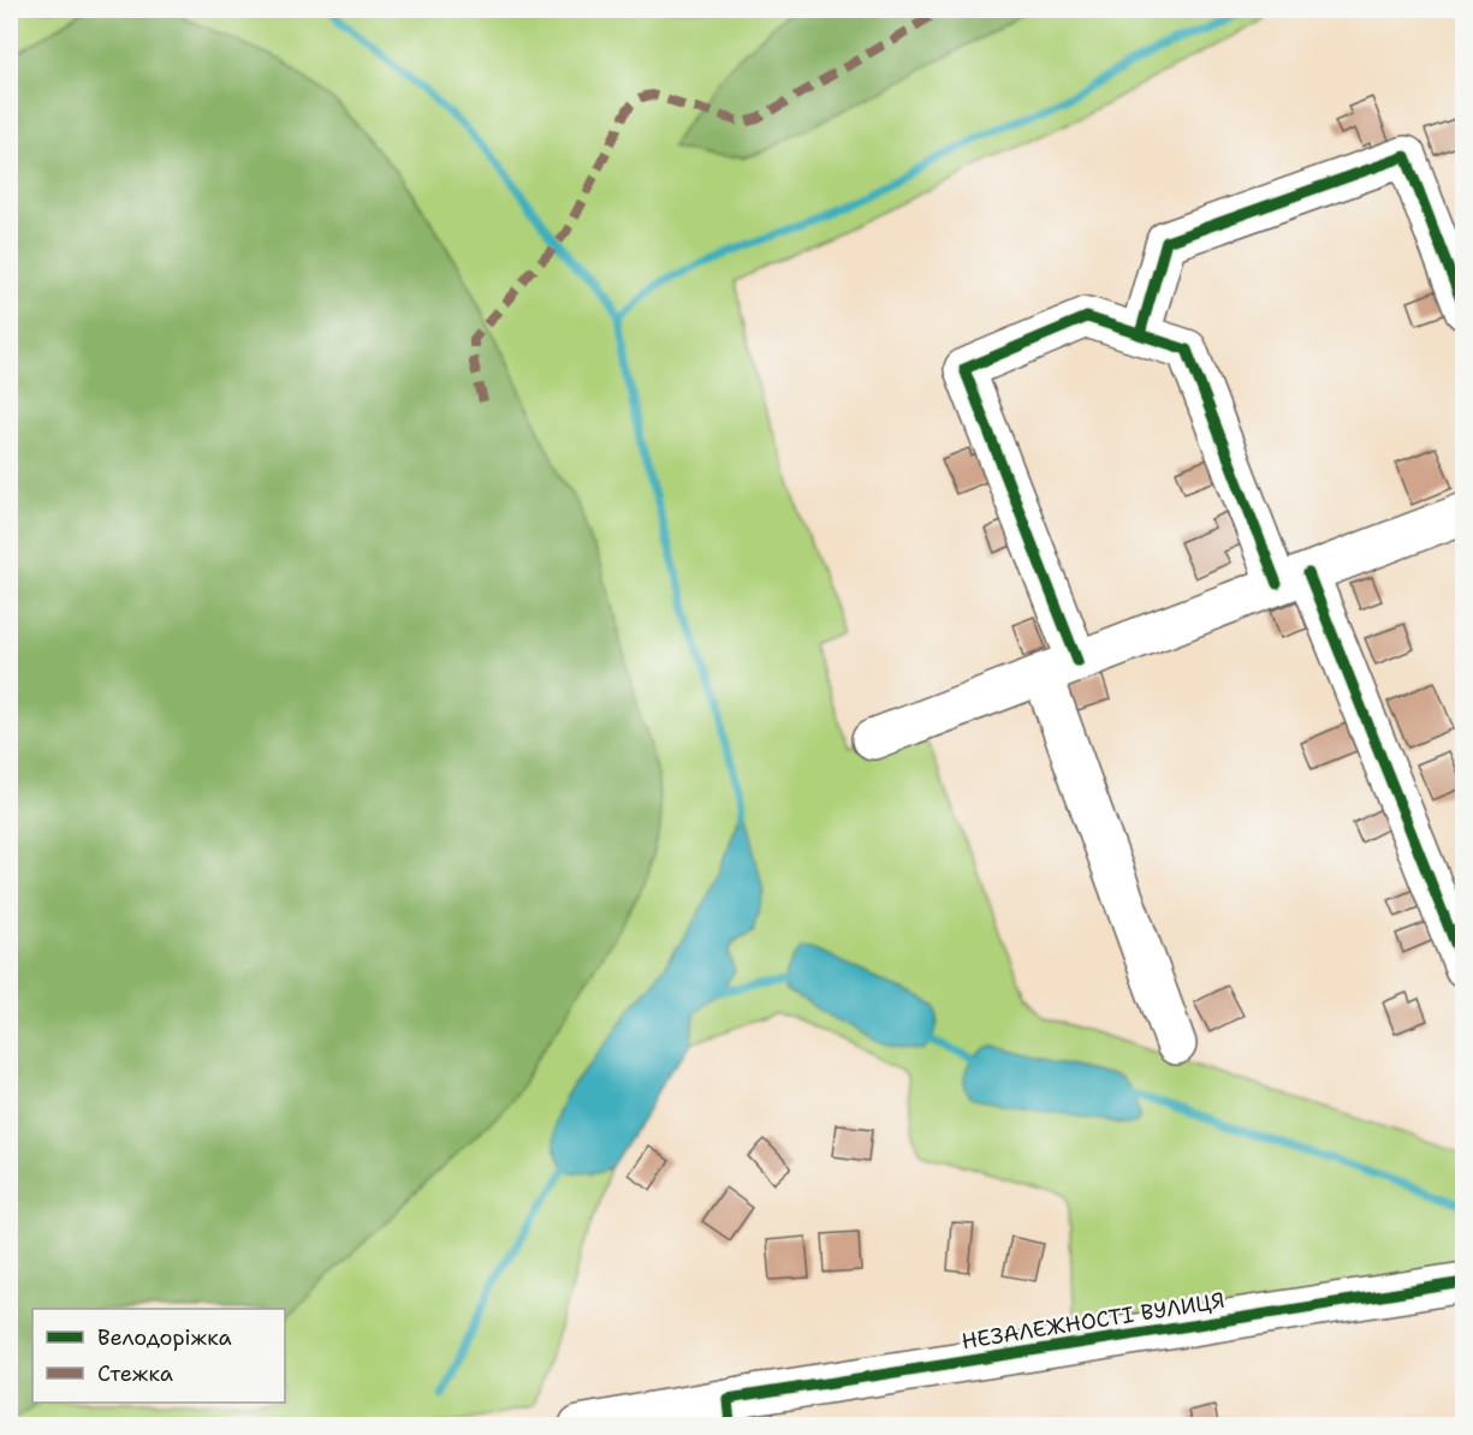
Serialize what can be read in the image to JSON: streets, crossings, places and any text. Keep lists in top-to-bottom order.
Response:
{
  "streets": {
    "street": ["НЕЗАЛЕЖНОСТІ ВУЛИЦЯ"]
  },
  "legend": ["Велодоріжка", "Стежка"]
}
